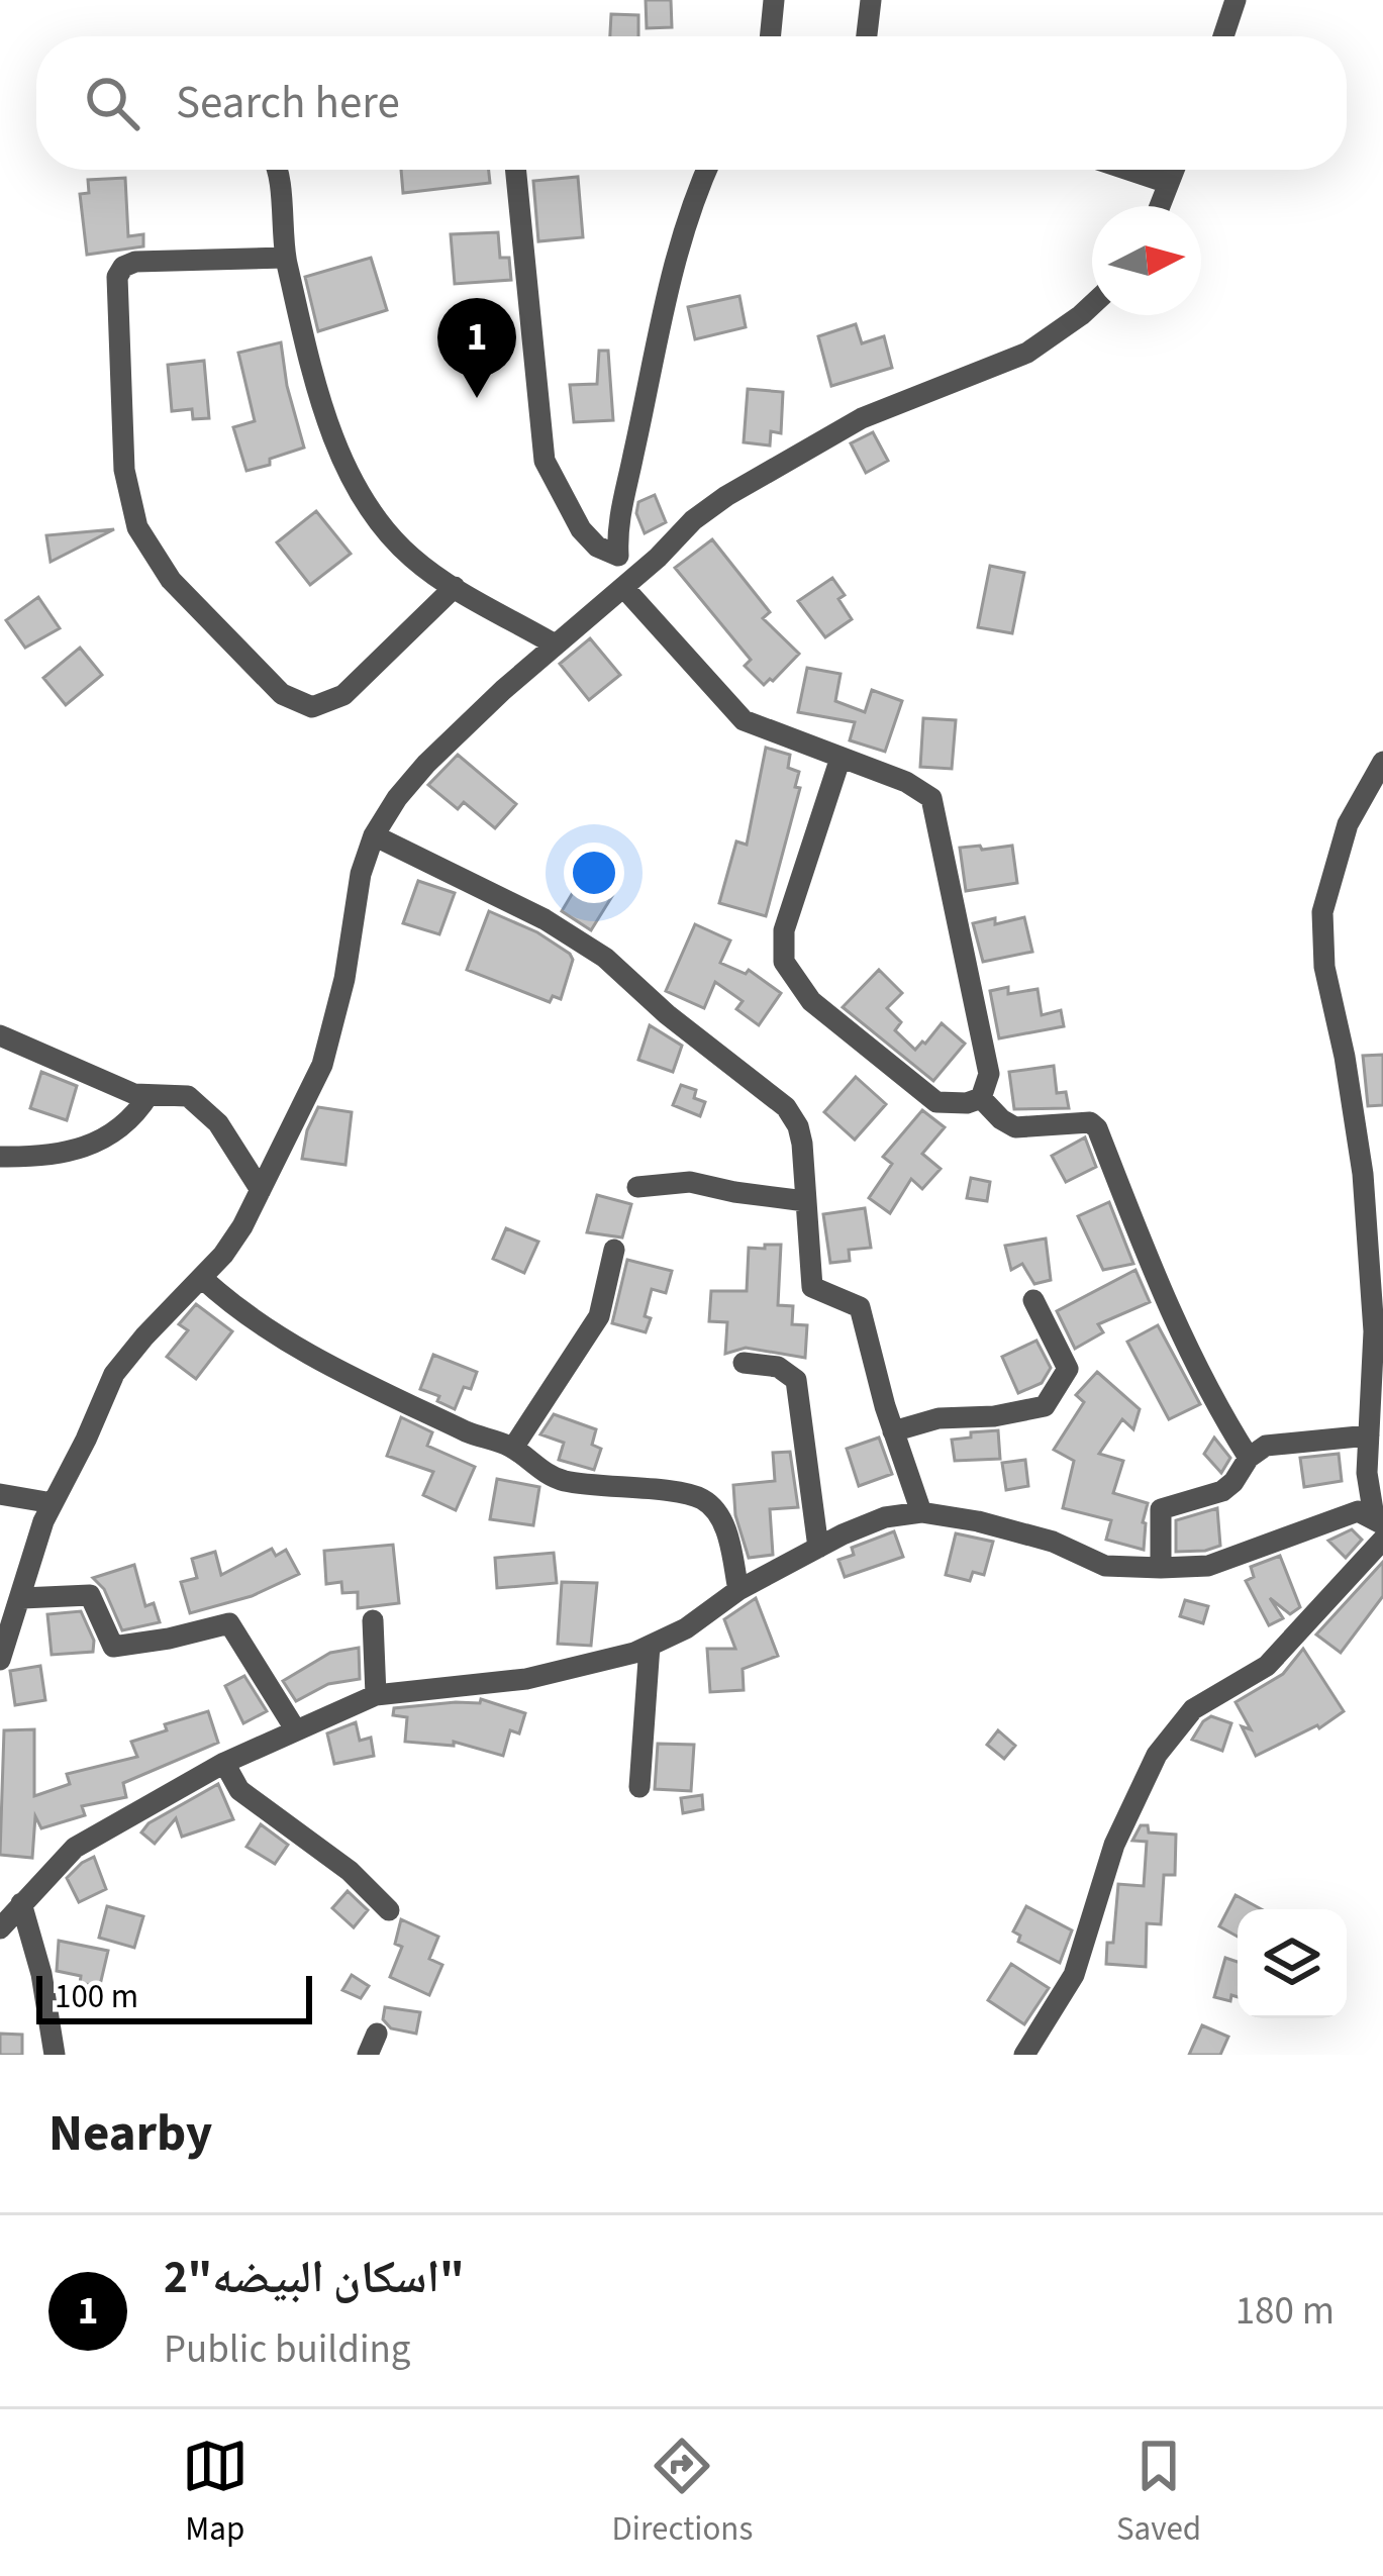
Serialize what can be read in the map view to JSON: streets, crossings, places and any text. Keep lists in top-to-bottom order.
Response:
{
  "scale_bar": "100 m",
  "north": "right",
  "page": {
    "search": "Search here",
    "pins": "1",
    "scale": "100 m",
    "heading": "Nearby",
    "list": [
      {
        "mark": "1",
        "name": "اسكان البيضه\"2\"",
        "note": "Public building",
        "value": "180 m"
      }
    ],
    "nav": ["Map", "Directions", "Saved"]
  }
}
